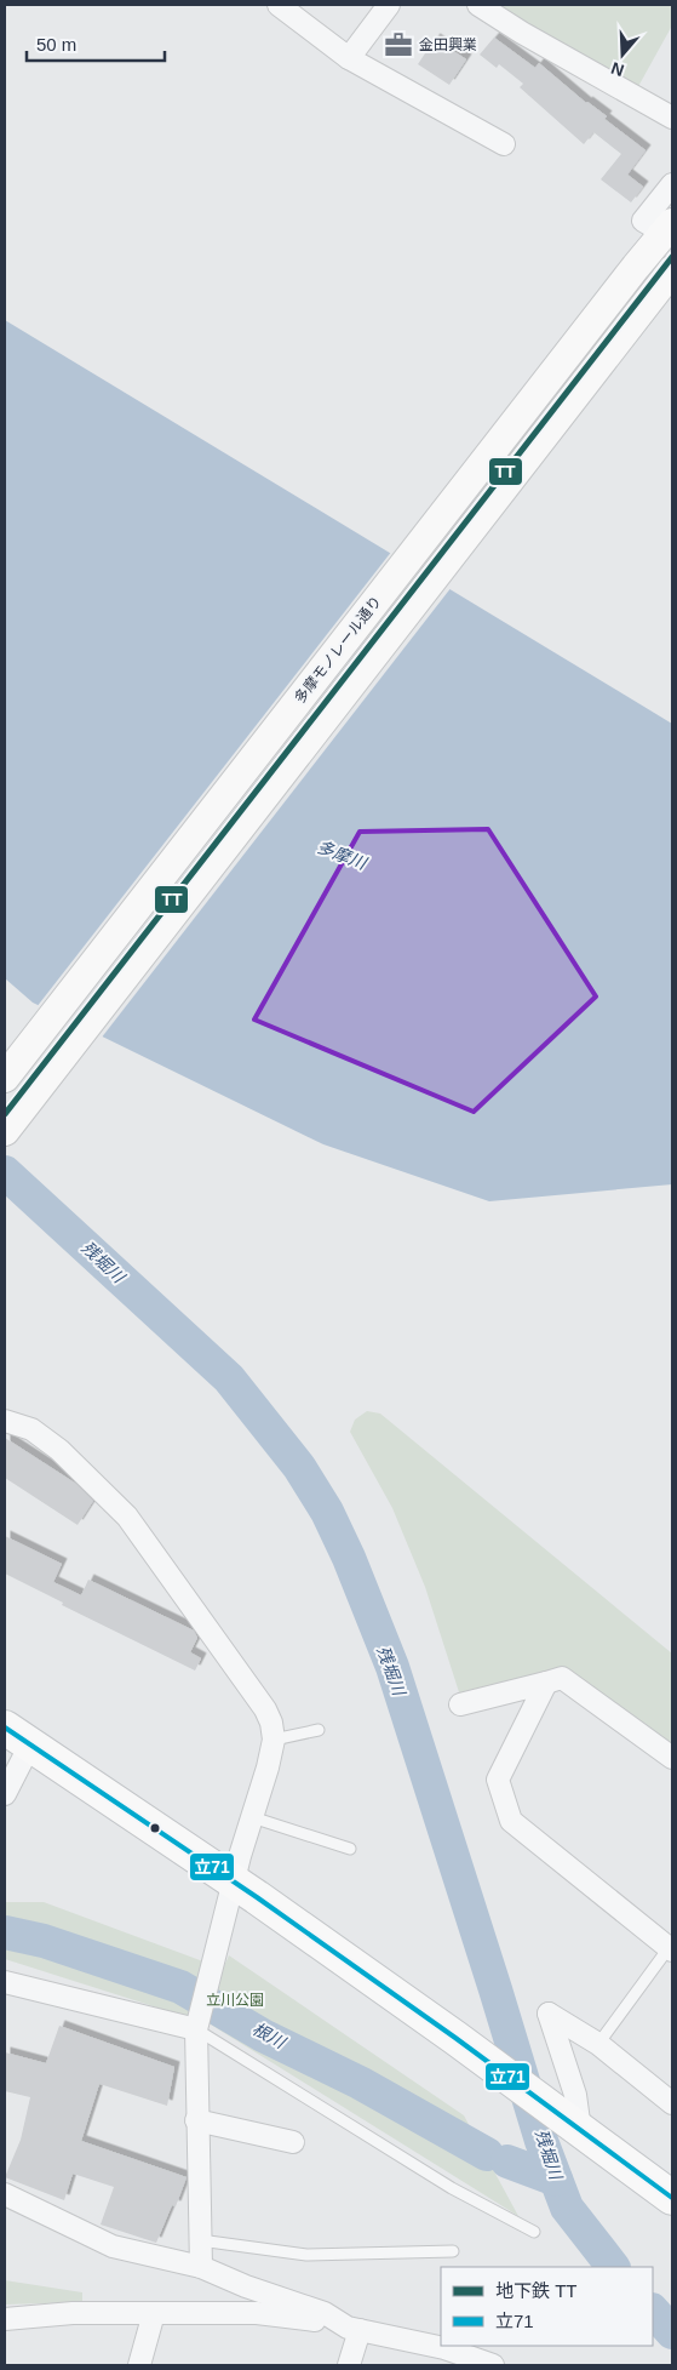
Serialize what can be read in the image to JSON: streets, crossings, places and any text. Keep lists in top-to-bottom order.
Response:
{
  "streets": {
    "main road": ["多摩モノレール通り"]
  },
  "water": ["多摩川", "残堀川", "根川"],
  "parks": ["立川公園"],
  "places": {
    "office": ["金田興業"]
  },
  "lines": ["metro line TT", "transit line 立71"],
  "legend": ["地下鉄 TT", "立71"],
  "scale_bar": "50 m",
  "north": "bottom"
}
